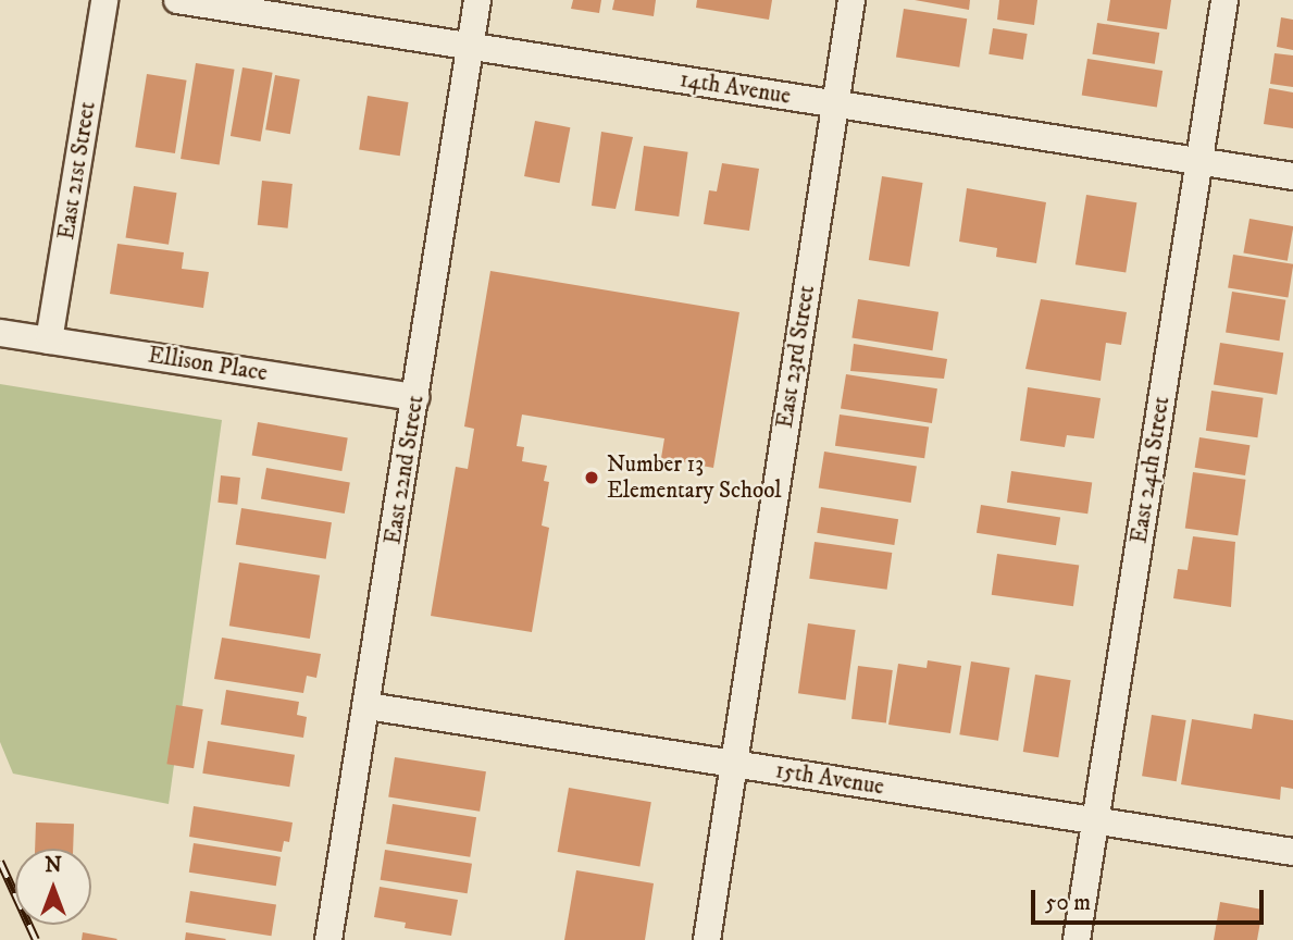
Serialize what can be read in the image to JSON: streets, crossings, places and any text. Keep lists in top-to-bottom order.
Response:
{
  "streets": {
    "street": [
      "14th Avenue",
      "East 21st Street",
      "East 23rd Street",
      "Ellison Place",
      "East 22nd Street",
      "East 24th Street",
      "15th Avenue"
    ]
  },
  "crossings": [
    ["14th Avenue", "East 23rd Street"],
    ["14th Avenue", "East 22nd Street"],
    ["14th Avenue", "East 24th Street"],
    ["East 21st Street", "Ellison Place"],
    ["East 23rd Street", "15th Avenue"],
    ["Ellison Place", "East 22nd Street"],
    ["East 22nd Street", "15th Avenue"],
    ["East 24th Street", "15th Avenue"]
  ],
  "places": ["Number 13 Elementary School"],
  "scale_bar": "50 m",
  "north": "top"
}
